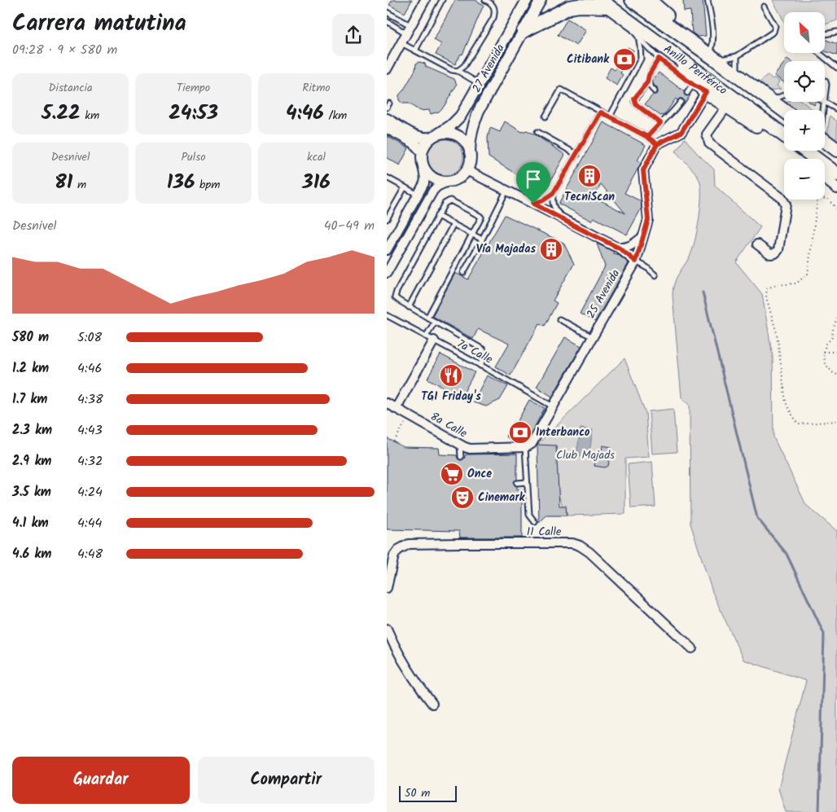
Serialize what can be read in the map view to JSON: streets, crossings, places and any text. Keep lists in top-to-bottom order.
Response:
{
  "streets": {
    "highway": ["Anillo Periférico"],
    "street": [
      "27 Avenida",
      "25 Avenida",
      "8a Calle",
      "11 Calle"
    ],
    "lane": ["7a Calle"]
  },
  "crossings": [
    ["25 Avenida", "7a Calle"],
    ["25 Avenida", "8a Calle"]
  ],
  "parks": ["Club Majads"],
  "places": {
    "bank": ["Citibank", "Interbanco"],
    "building": ["TecniScan", "Vía Majadas"],
    "restaurant": ["TGI Friday's"],
    "supermarket": ["Once"],
    "theatre": ["Cinemark"]
  },
  "scale_bar": "50 m",
  "north": "top left",
  "page": {
    "heading": ["Carrera matutina", "09:28 · 9 × 580 m"],
    "map_buttons": ["+", "−"],
    "stats": [
      ["Distancia", "5.22 km"],
      ["Tiempo", "24:53"],
      ["Ritmo", "4:46 /km"],
      ["Desnivel", "81 m"],
      ["Pulso", "136 bpm"],
      ["kcal", "316"]
    ],
    "chart": ["Desnivel", "40–49 m"],
    "list": [
      {
        "name": "580 m",
        "note": "5:08"
      },
      {
        "name": "1.2 km",
        "note": "4:46"
      },
      {
        "name": "1.7 km",
        "note": "4:38"
      },
      {
        "name": "2.3 km",
        "note": "4:43"
      },
      {
        "name": "2.9 km",
        "note": "4:32"
      },
      {
        "name": "3.5 km",
        "note": "4:24"
      },
      {
        "name": "4.1 km",
        "note": "4:44"
      },
      {
        "name": "4.6 km",
        "note": "4:48"
      }
    ],
    "buttons": ["Guardar", "Compartir"],
    "scale": "50 m"
  }
}
